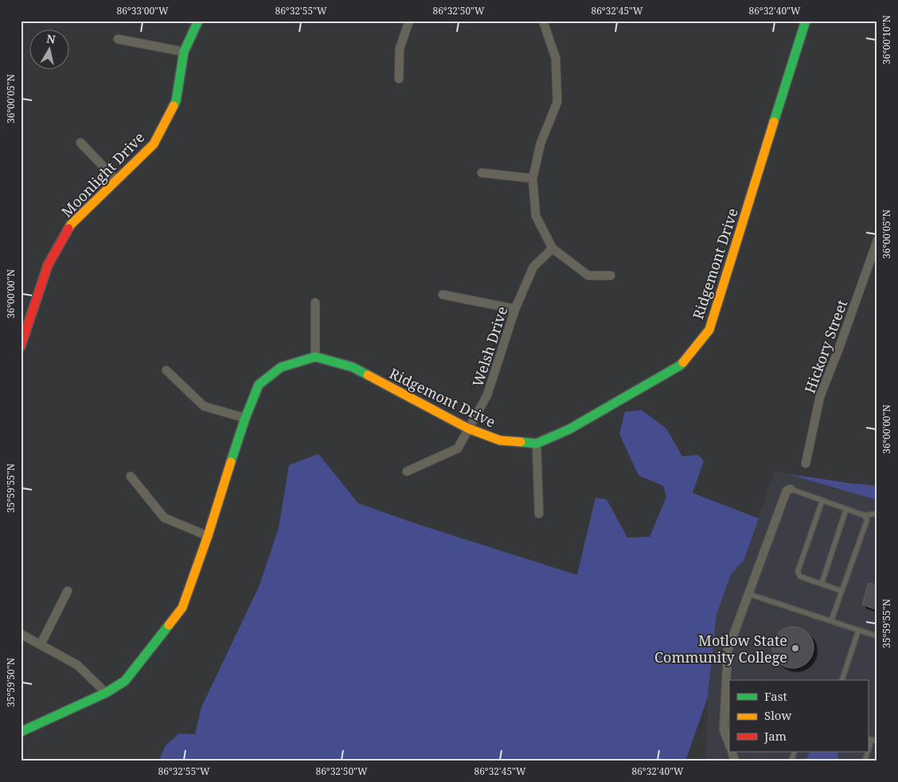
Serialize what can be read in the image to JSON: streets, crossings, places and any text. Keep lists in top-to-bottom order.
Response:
{
  "streets": {
    "street": [
      "Moonlight Drive",
      "Ridgemont Drive",
      "Welsh Drive",
      "Hickory Street"
    ]
  },
  "crossings": [
    ["Ridgemont Drive", "Welsh Drive"]
  ],
  "places": ["Motlow State Community College"],
  "legend": ["Fast", "Slow", "Jam"],
  "north": "top",
  "coordinates": [
    "86°33'00\"W",
    "86°32'55\"W",
    "86°32'50\"W",
    "86°32'45\"W",
    "86°32'40\"W",
    "36°00'10\"N",
    "36°00'05\"N",
    "36°00'00\"N",
    "35°59'55\"N",
    "35°59'50\"N"
  ]
}
